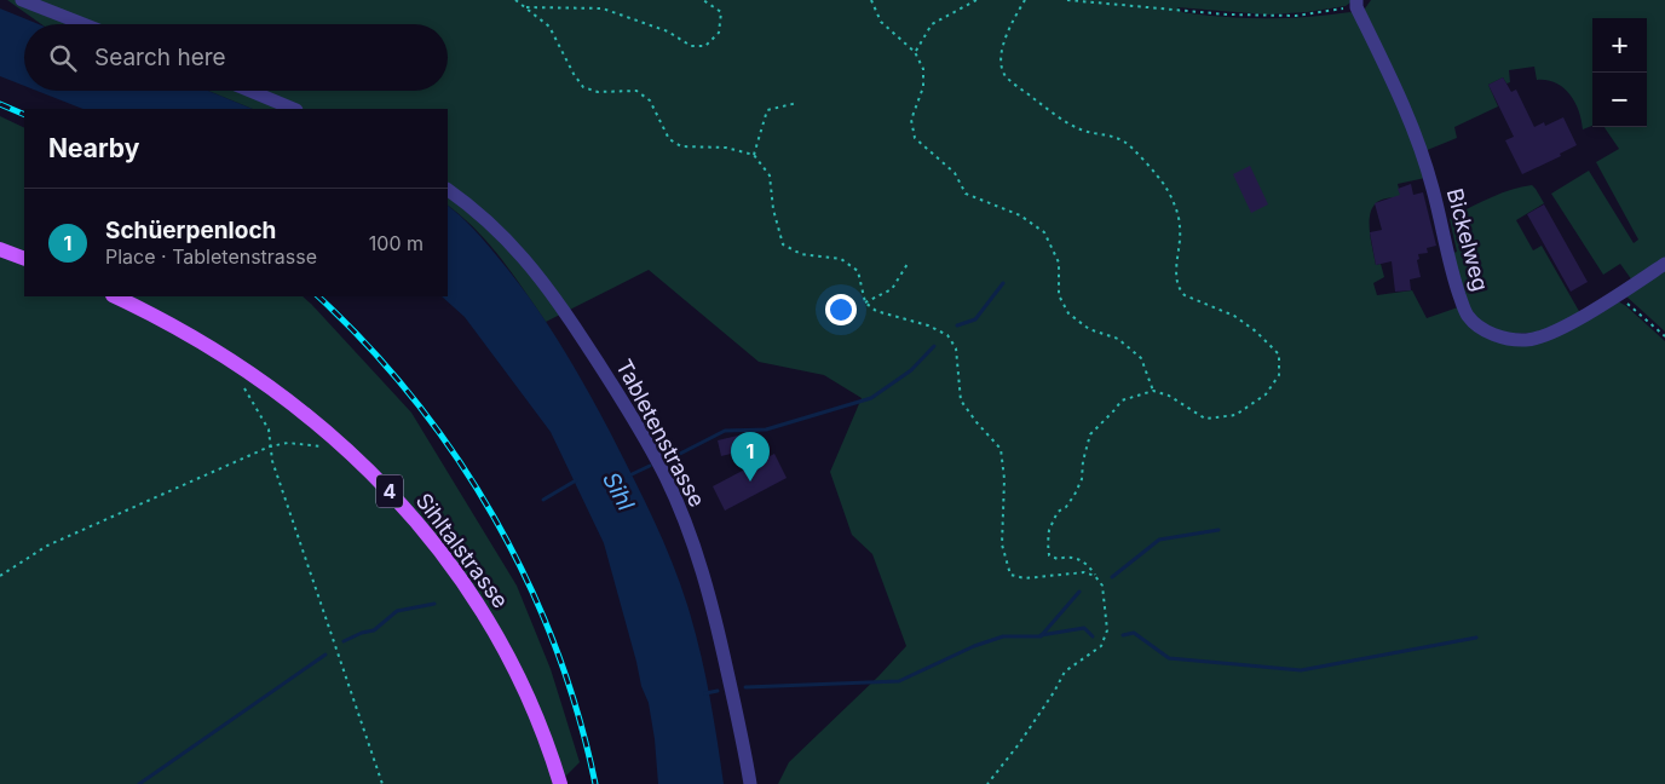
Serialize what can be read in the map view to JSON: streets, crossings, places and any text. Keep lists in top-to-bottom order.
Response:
{
  "streets": {
    "main road": ["4", "Sihltalstrasse"],
    "street": ["Bickelweg", "Tabletenstrasse"]
  },
  "water": ["Sihl"],
  "page": {
    "map_buttons": ["+", "−"],
    "search": "Search here",
    "heading": "Nearby",
    "list": [
      {
        "mark": "1",
        "name": "Schüerpenloch",
        "note": "Place · Tabletenstrasse",
        "value": "100 m"
      }
    ],
    "pins": "1"
  }
}
